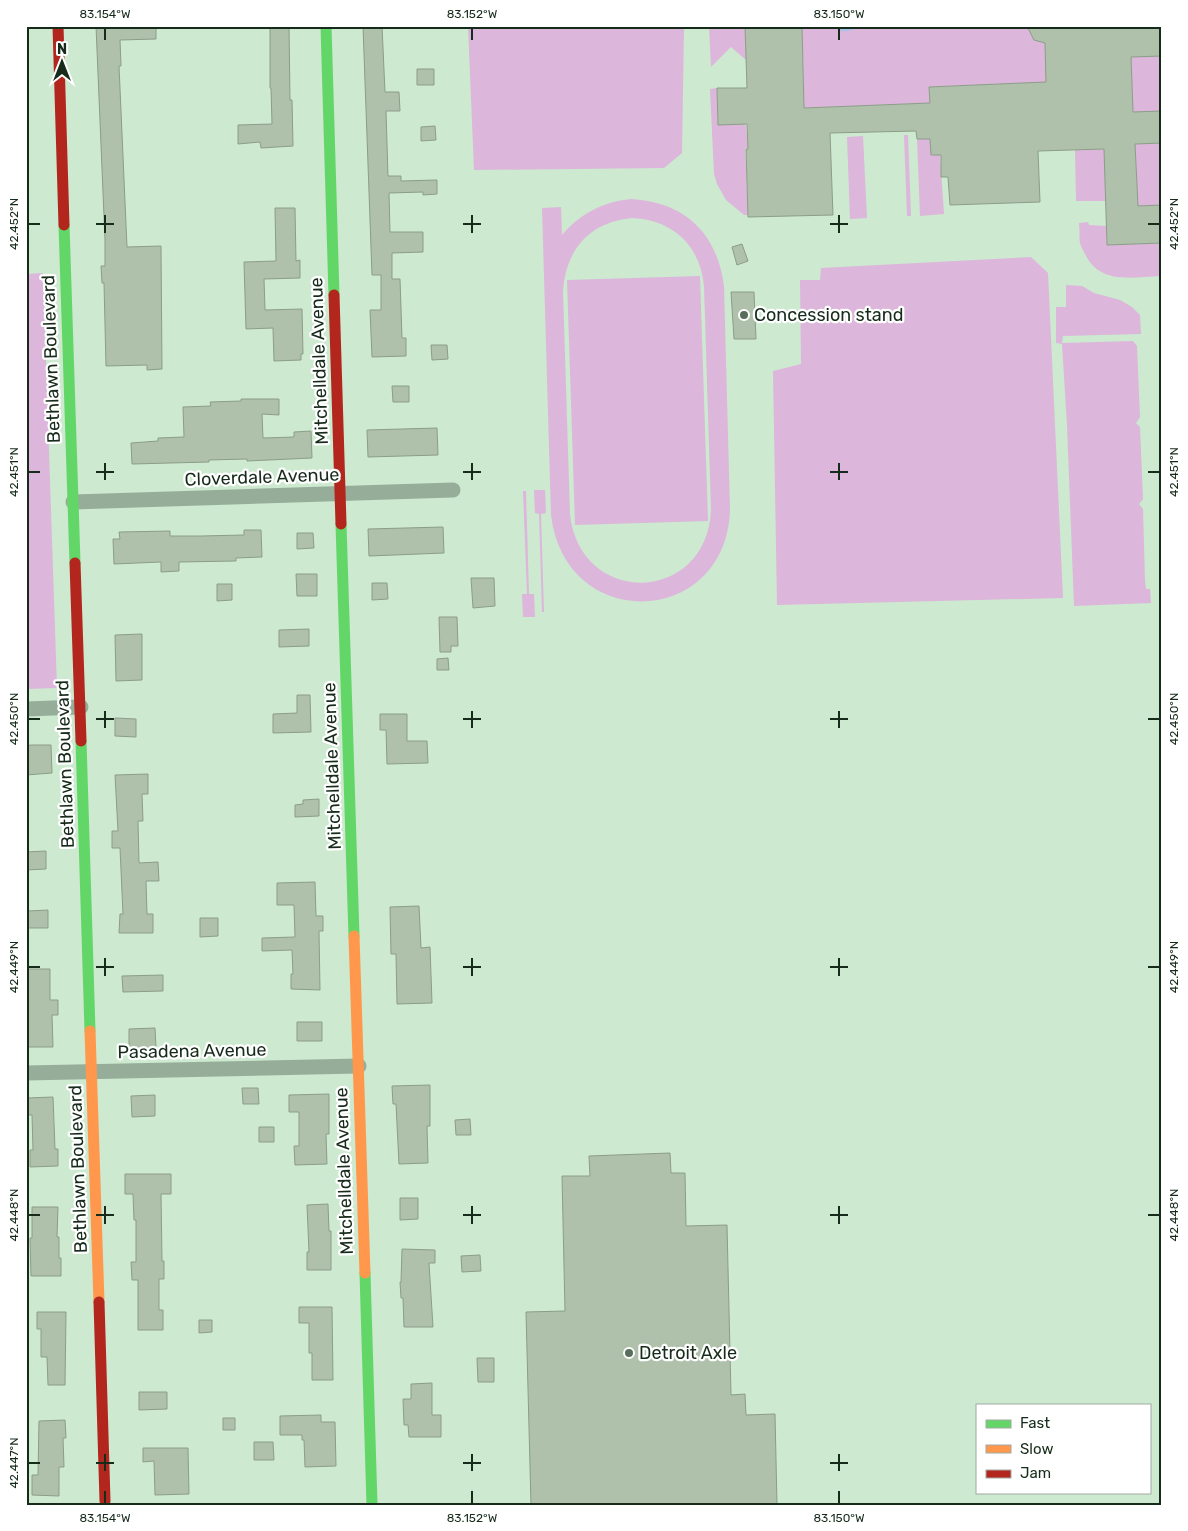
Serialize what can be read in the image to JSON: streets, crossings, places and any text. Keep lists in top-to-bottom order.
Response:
{
  "streets": {
    "street": [
      "Bethlawn Boulevard",
      "Mitchelldale Avenue",
      "Cloverdale Avenue",
      "Pasadena Avenue"
    ]
  },
  "crossings": [
    ["Bethlawn Boulevard", "Cloverdale Avenue"],
    ["Bethlawn Boulevard", "Pasadena Avenue"],
    ["Mitchelldale Avenue", "Cloverdale Avenue"],
    ["Mitchelldale Avenue", "Pasadena Avenue"]
  ],
  "places": ["Concession stand", "Detroit Axle"],
  "legend": ["Fast", "Slow", "Jam"],
  "north": "top",
  "coordinates": [
    "83.154°W",
    "83.152°W",
    "83.150°W",
    "42.452°N",
    "42.451°N",
    "42.450°N",
    "42.449°N",
    "42.448°N",
    "42.447°N"
  ]
}
